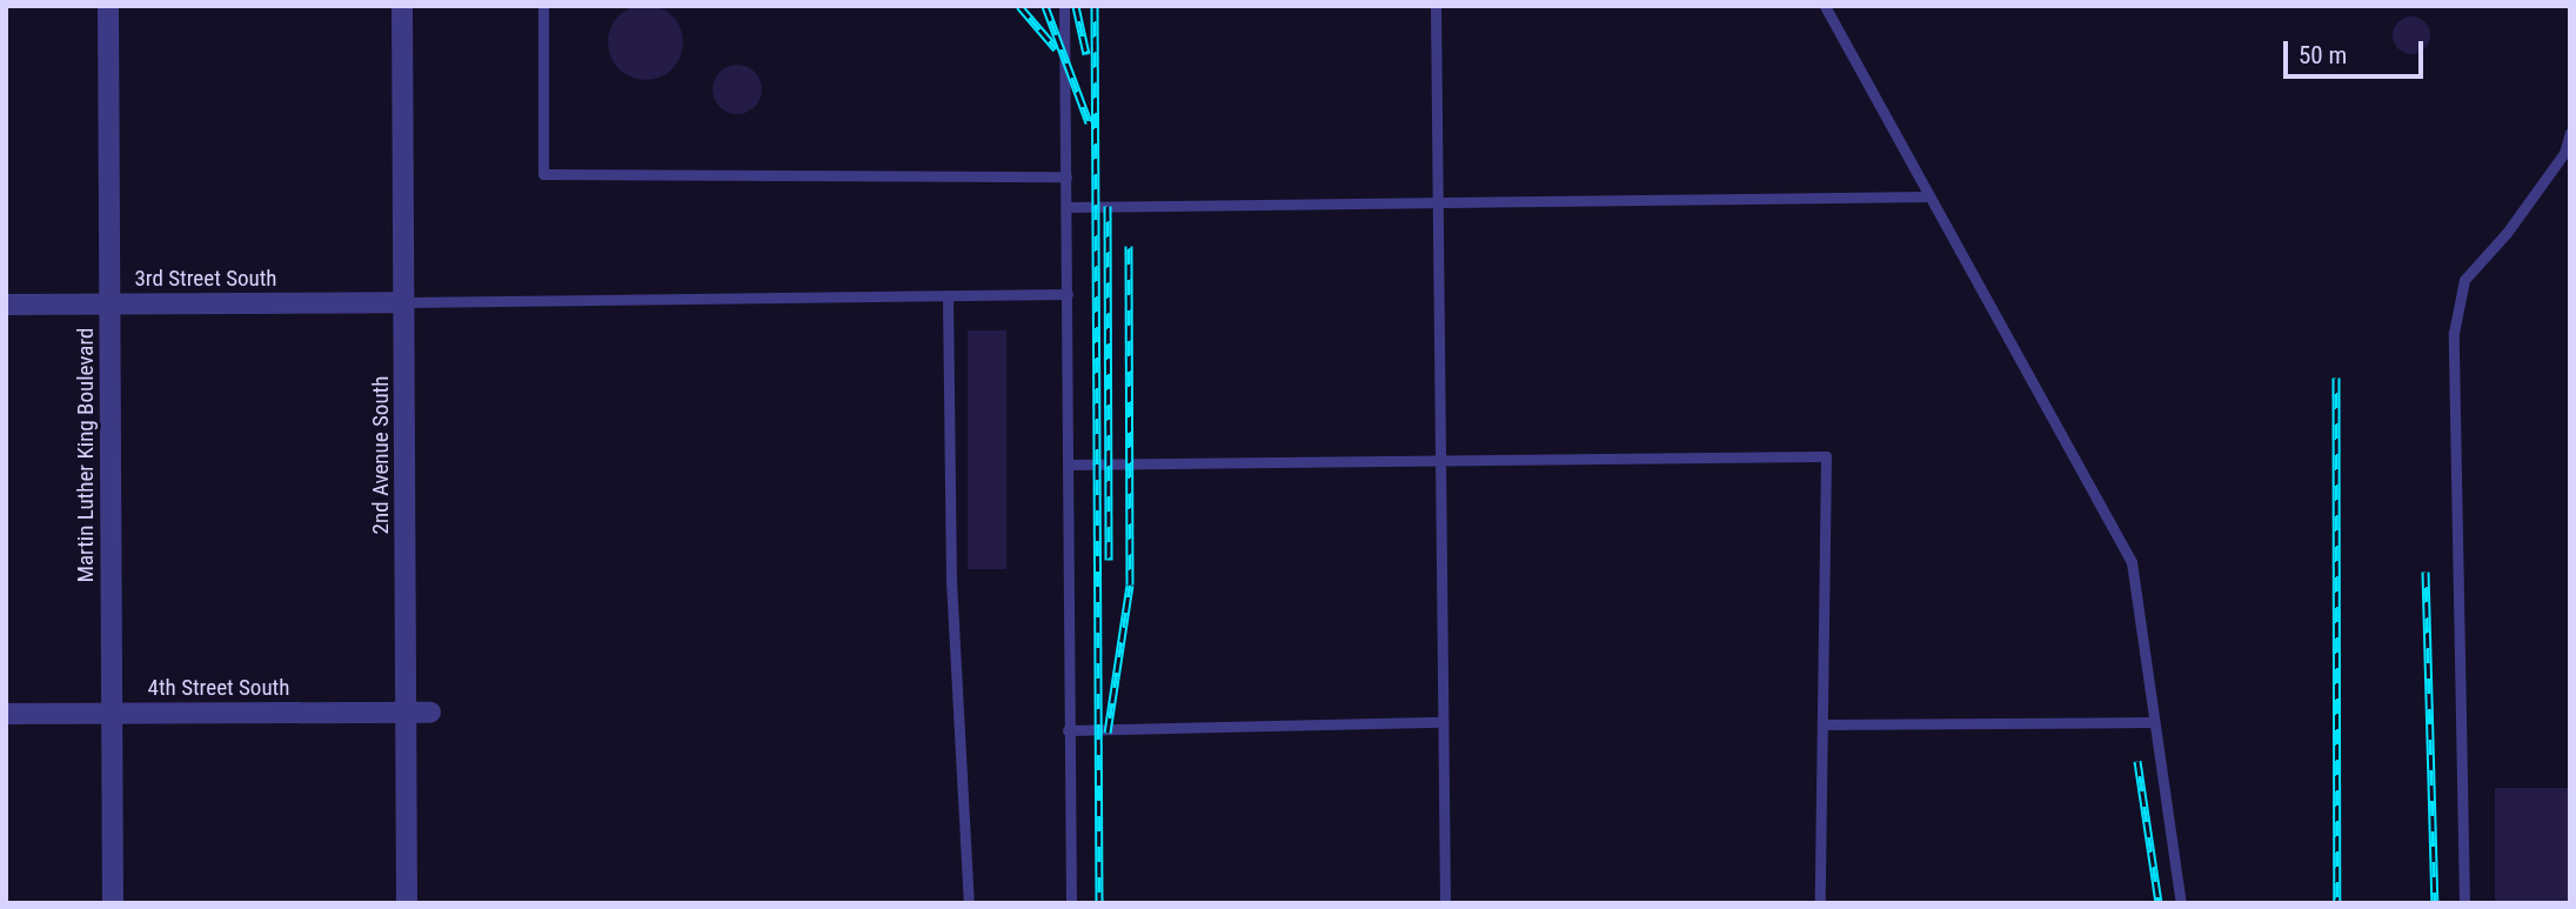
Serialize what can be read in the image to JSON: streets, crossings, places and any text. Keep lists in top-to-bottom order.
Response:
{
  "streets": {
    "street": [
      "3rd Street South",
      "Martin Luther King Boulevard",
      "2nd Avenue South",
      "4th Street South"
    ]
  },
  "crossings": [
    ["3rd Street South", "Martin Luther King Boulevard"],
    ["3rd Street South", "2nd Avenue South"],
    ["Martin Luther King Boulevard", "4th Street South"],
    ["2nd Avenue South", "4th Street South"]
  ],
  "scale_bar": "50 m"
}
